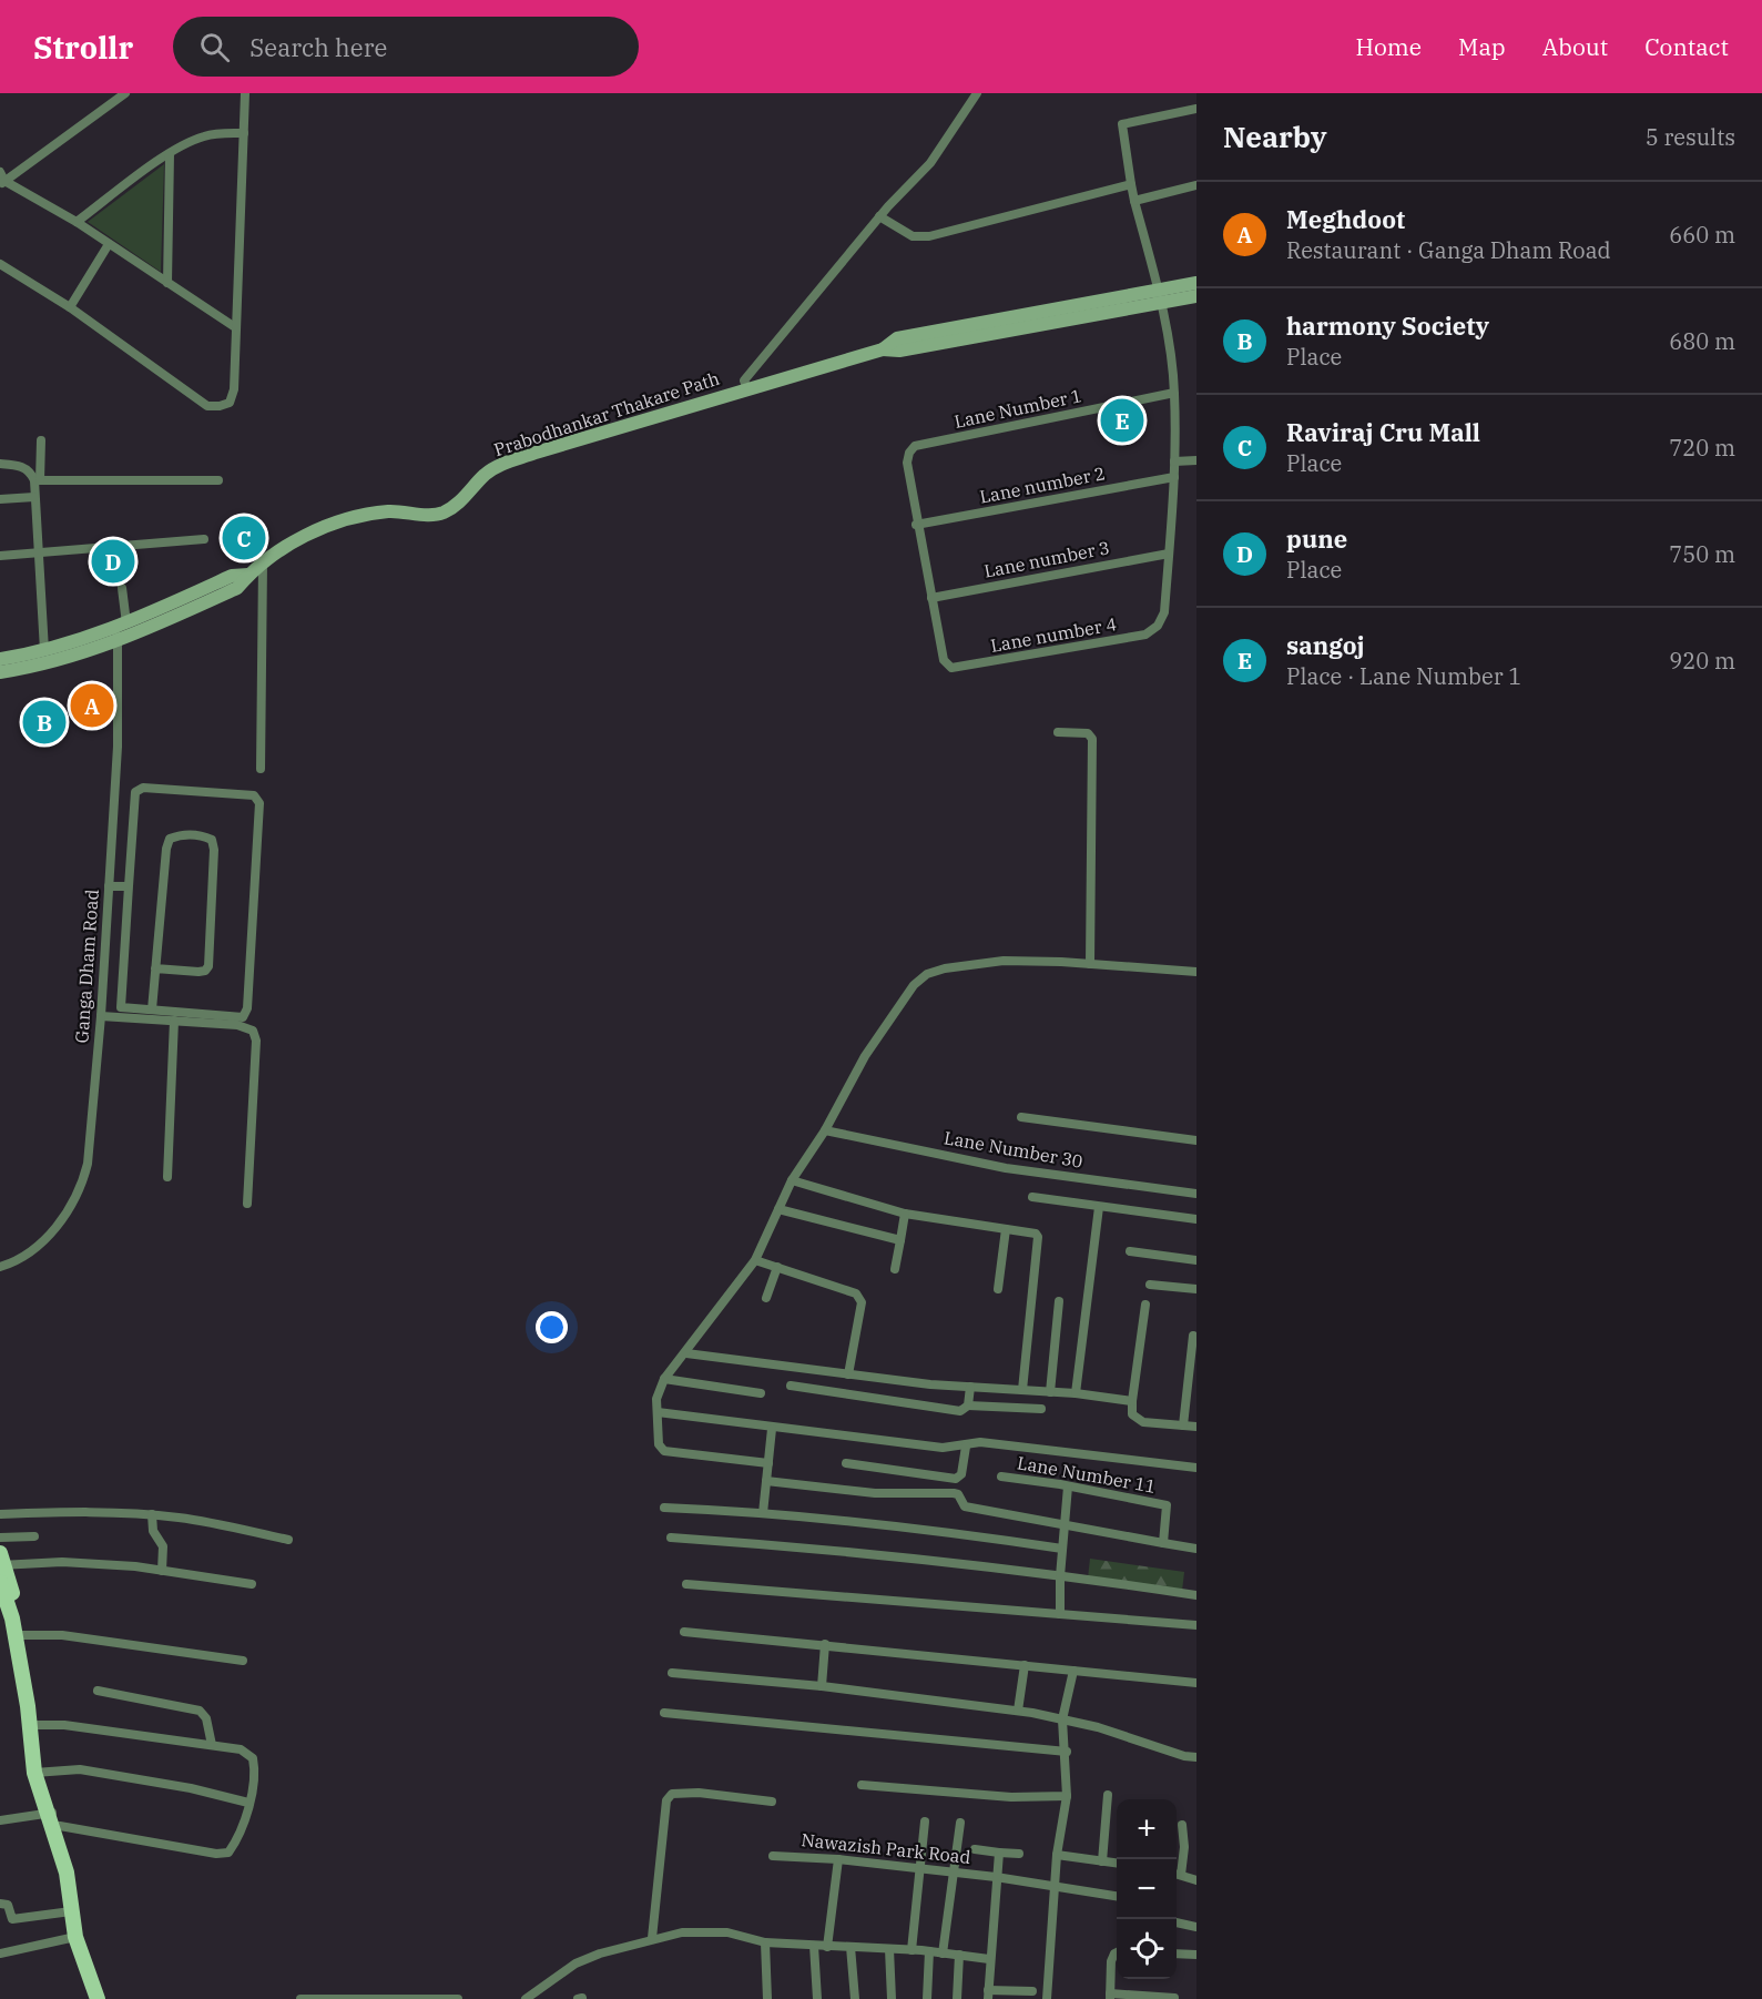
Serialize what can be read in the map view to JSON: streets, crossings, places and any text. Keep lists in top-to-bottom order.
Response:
{
  "streets": {
    "main road": ["Prabodhankar Thakare Path"],
    "street": [
      "Lane Number 1",
      "Lane number 2",
      "Lane number 3",
      "Lane number 4",
      "Ganga Dham Road",
      "Lane Number 30",
      "Lane Number 11",
      "Nawazish Park Road"
    ]
  },
  "crossings": [
    ["Lane Number 1", "Lane number 2"],
    ["Prabodhankar Thakare Path", "Ganga Dham Road"],
    ["Lane number 3", "Lane number 4"]
  ],
  "page": {
    "header": "Strollr",
    "search": "Search here",
    "nav": [
      "Home",
      "Map",
      "About",
      "Contact"
    ],
    "heading": ["Nearby", "5 results"],
    "list": [
      {
        "mark": "A",
        "name": "Meghdoot",
        "note": "Restaurant · Ganga Dham Road",
        "value": "660 m"
      },
      {
        "mark": "B",
        "name": "harmony Society",
        "note": "Place",
        "value": "680 m"
      },
      {
        "mark": "C",
        "name": "Raviraj Cru Mall",
        "note": "Place",
        "value": "720 m"
      },
      {
        "mark": "D",
        "name": "pune",
        "note": "Place",
        "value": "750 m"
      },
      {
        "mark": "E",
        "name": "sangoj",
        "note": "Place · Lane Number 1",
        "value": "920 m"
      }
    ],
    "pins": [
      "E",
      "C",
      "D",
      "A",
      "B"
    ],
    "map_buttons": ["+", "−"]
  }
}
